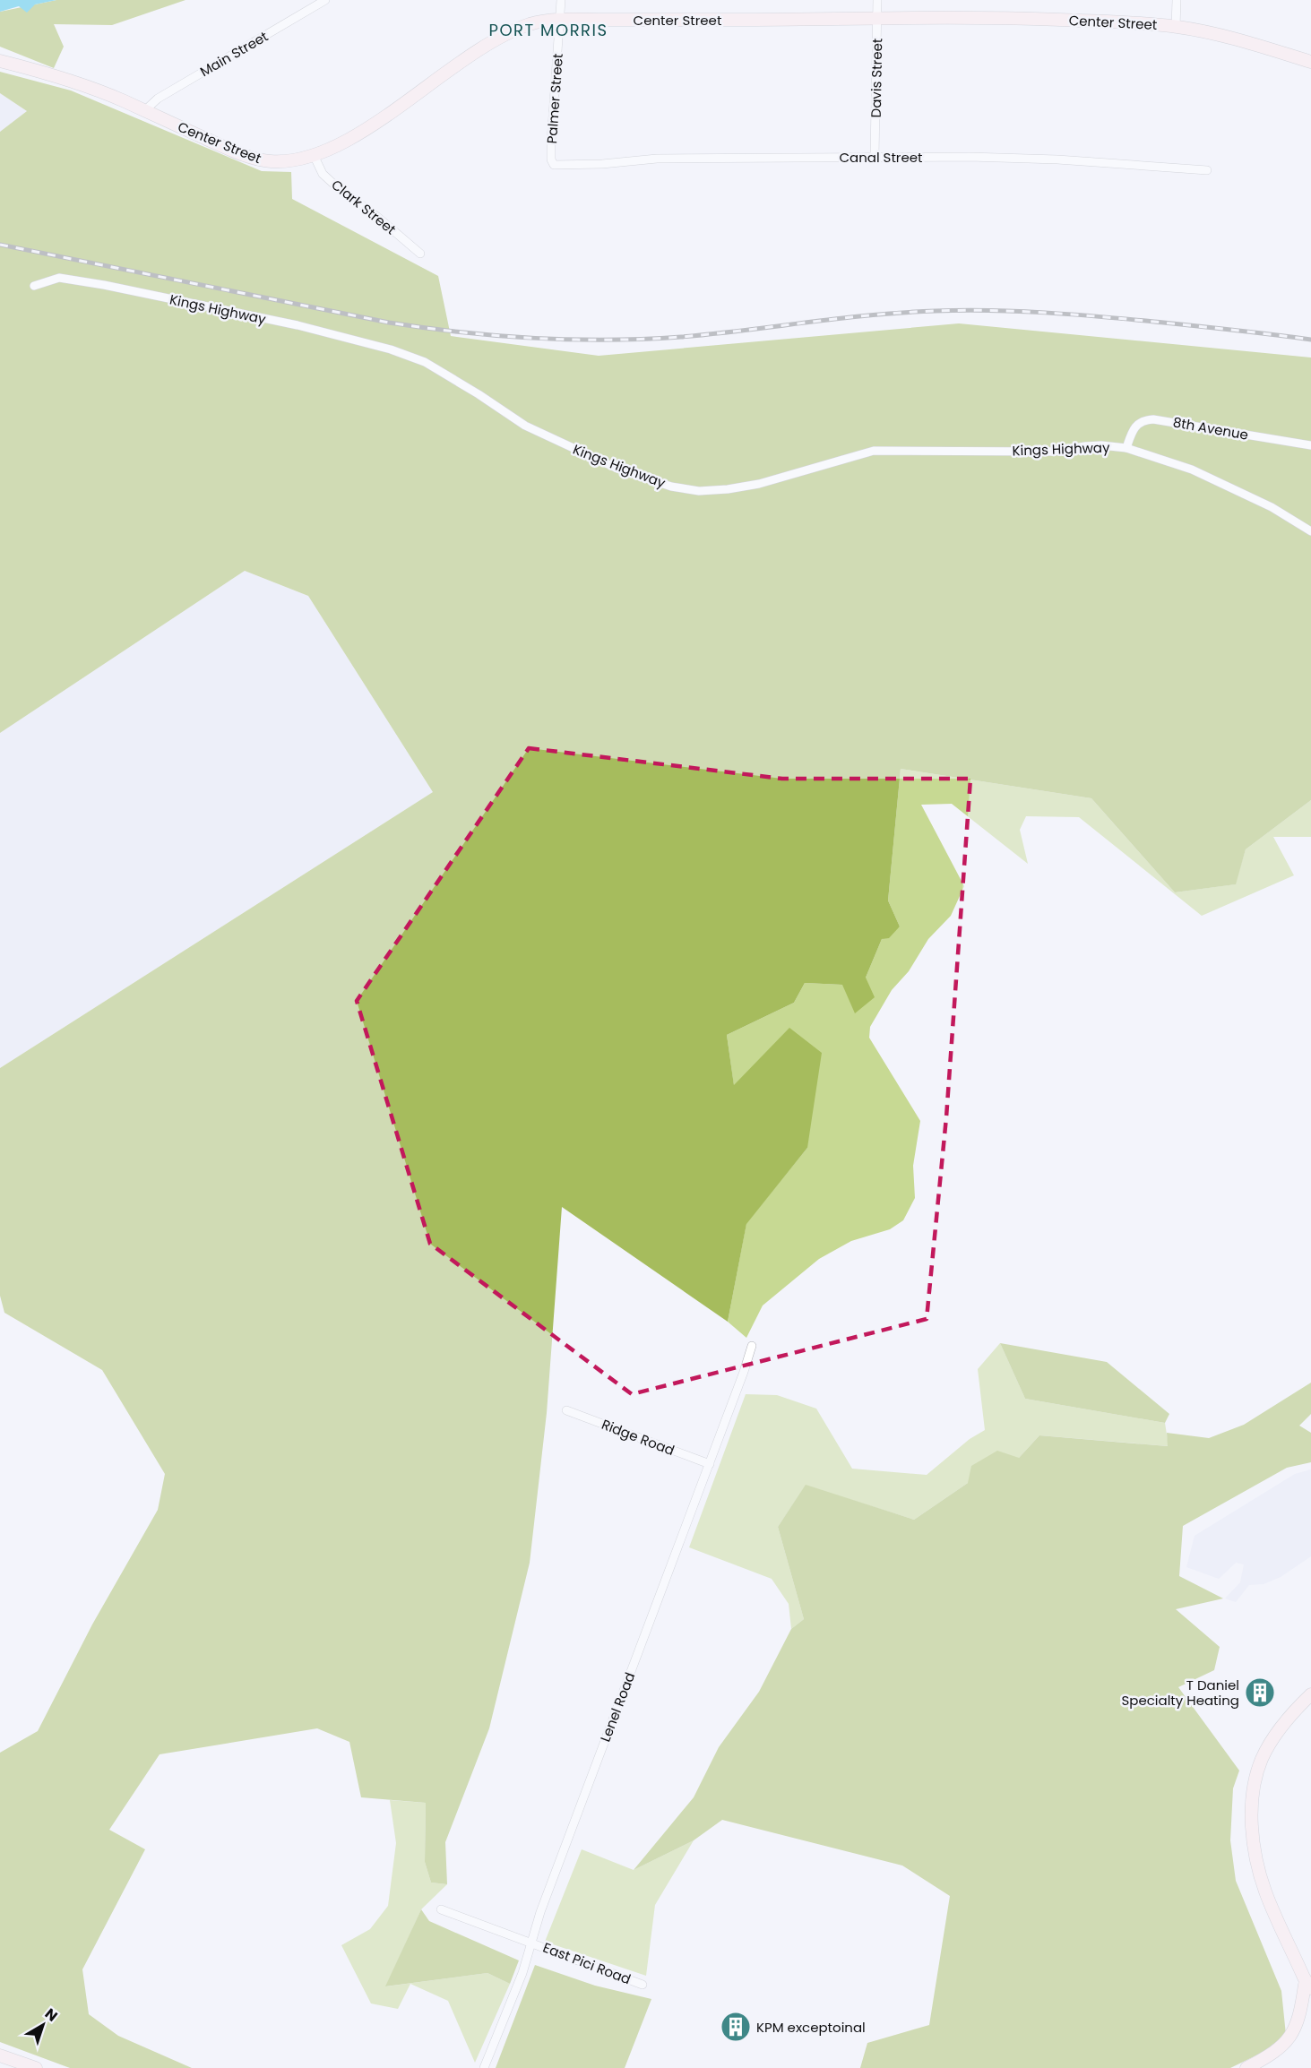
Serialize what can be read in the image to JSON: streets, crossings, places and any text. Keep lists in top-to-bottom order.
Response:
{
  "streets": {
    "main road": ["Center Street"],
    "street": [
      "Main Street",
      "Davis Street",
      "Palmer Street",
      "Canal Street",
      "Clark Street",
      "Kings Highway",
      "8th Avenue",
      "Ridge Road",
      "Lenel Road",
      "East Pici Road"
    ]
  },
  "crossings": [
    ["Center Street", "Main Street"],
    ["Center Street", "Davis Street"],
    ["Center Street", "Palmer Street"],
    ["Center Street", "Clark Street"],
    ["Davis Street", "Canal Street"],
    ["Palmer Street", "Canal Street"],
    ["Kings Highway", "8th Avenue"],
    ["Ridge Road", "Lenel Road"],
    ["Lenel Road", "East Pici Road"]
  ],
  "districts": ["PORT MORRIS"],
  "places": {
    "building": ["T Daniel Specialty Heating", "KPM exceptoinal"]
  },
  "north": "top right"
}
